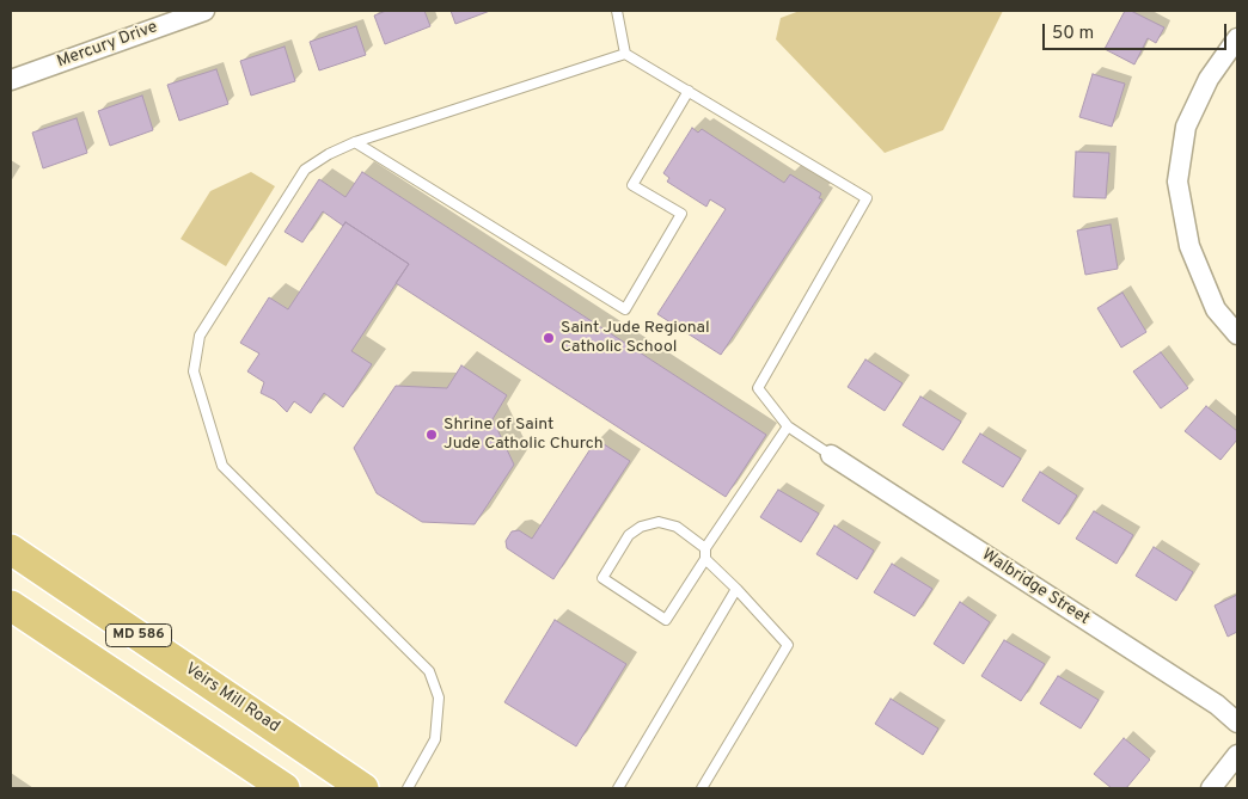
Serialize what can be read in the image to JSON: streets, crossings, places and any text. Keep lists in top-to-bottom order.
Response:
{
  "streets": {
    "main road": ["MD 586", "Veirs Mill Road"],
    "street": ["Mercury Drive", "Walbridge Street"]
  },
  "places": ["Saint Jude Regional Catholic School", "Shrine of Saint Jude Catholic Church"],
  "scale_bar": "50 m"
}
